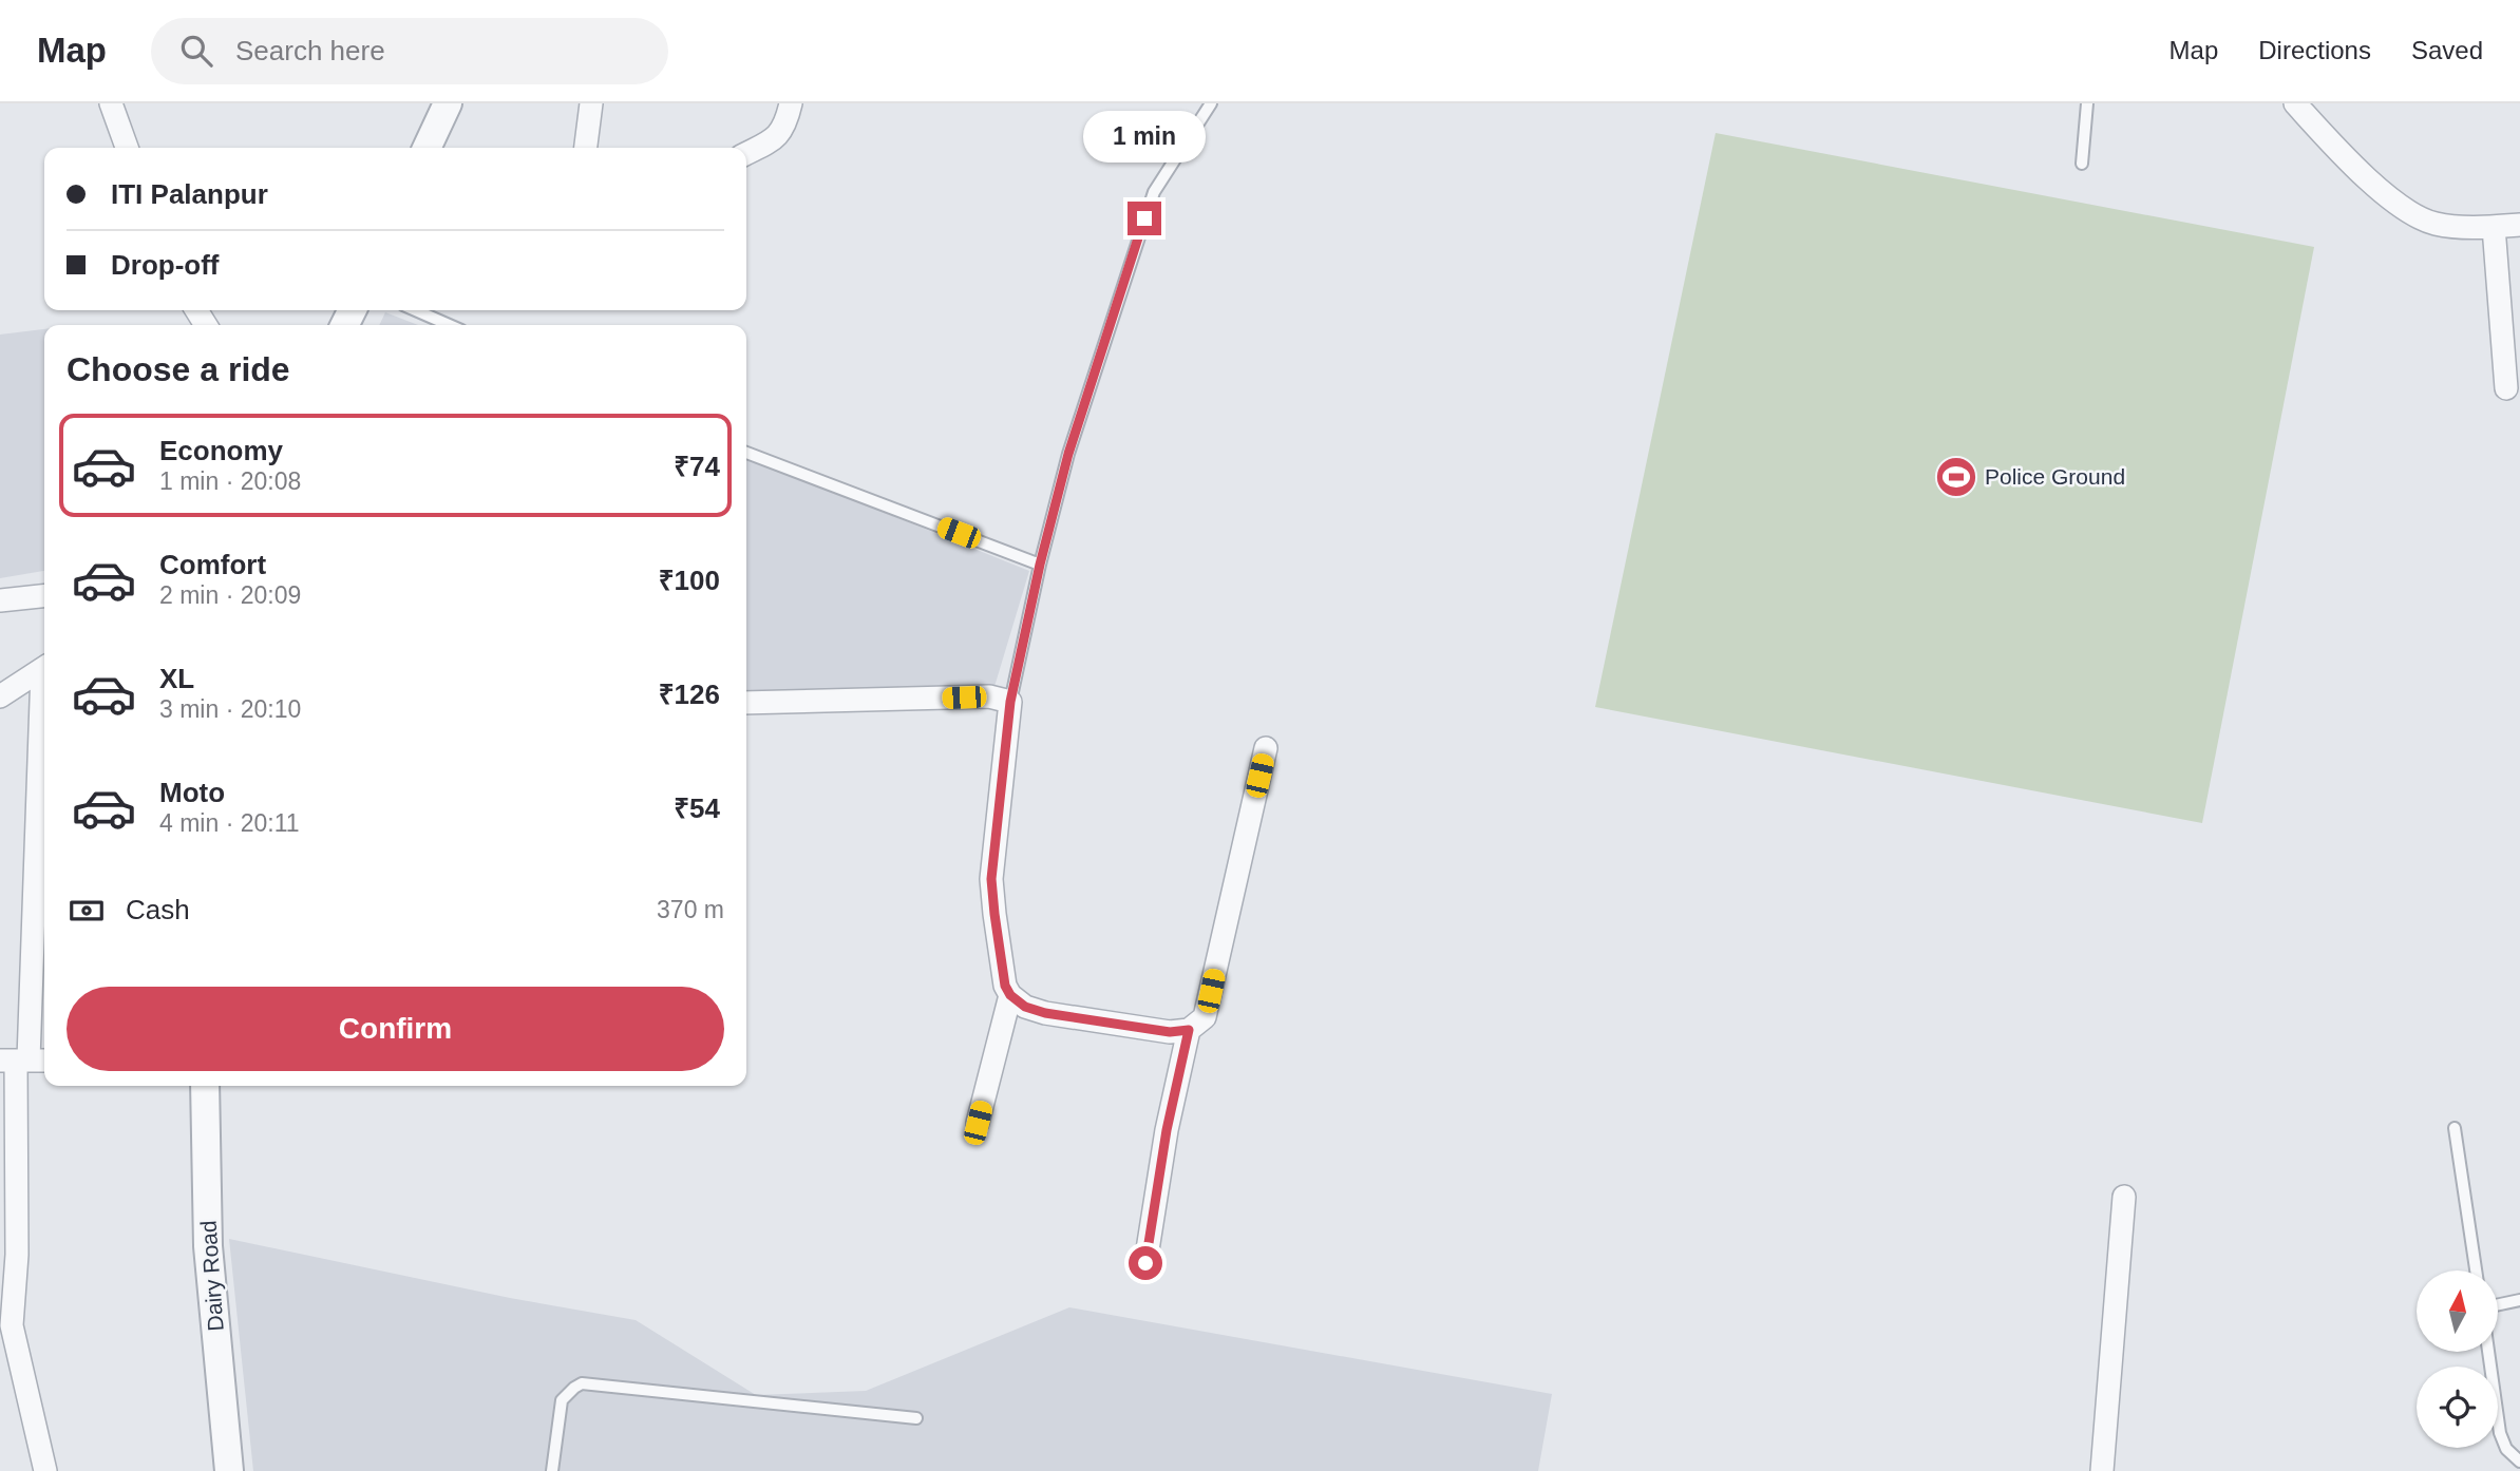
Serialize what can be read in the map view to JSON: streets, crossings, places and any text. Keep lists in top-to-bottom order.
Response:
{
  "streets": {
    "street": ["Dairy Road"]
  },
  "places": {
    "sports": ["Police Ground"]
  },
  "north": "top",
  "page": {
    "header": "Map",
    "search": "Search here",
    "nav": ["Map", "Directions", "Saved"],
    "bubble": "1 min",
    "banner": ["ITI Palanpur", "Drop-off"],
    "heading": "Choose a ride",
    "list": [
      {
        "name": "Economy",
        "note": "1 min · 20:08",
        "value": "₹74"
      },
      {
        "name": "Comfort",
        "note": "2 min · 20:09",
        "value": "₹100"
      },
      {
        "name": "XL",
        "note": "3 min · 20:10",
        "value": "₹126"
      },
      {
        "name": "Moto",
        "note": "4 min · 20:11",
        "value": "₹54"
      }
    ],
    "pay": ["Cash", "370 m"],
    "buttons": "Confirm"
  }
}
